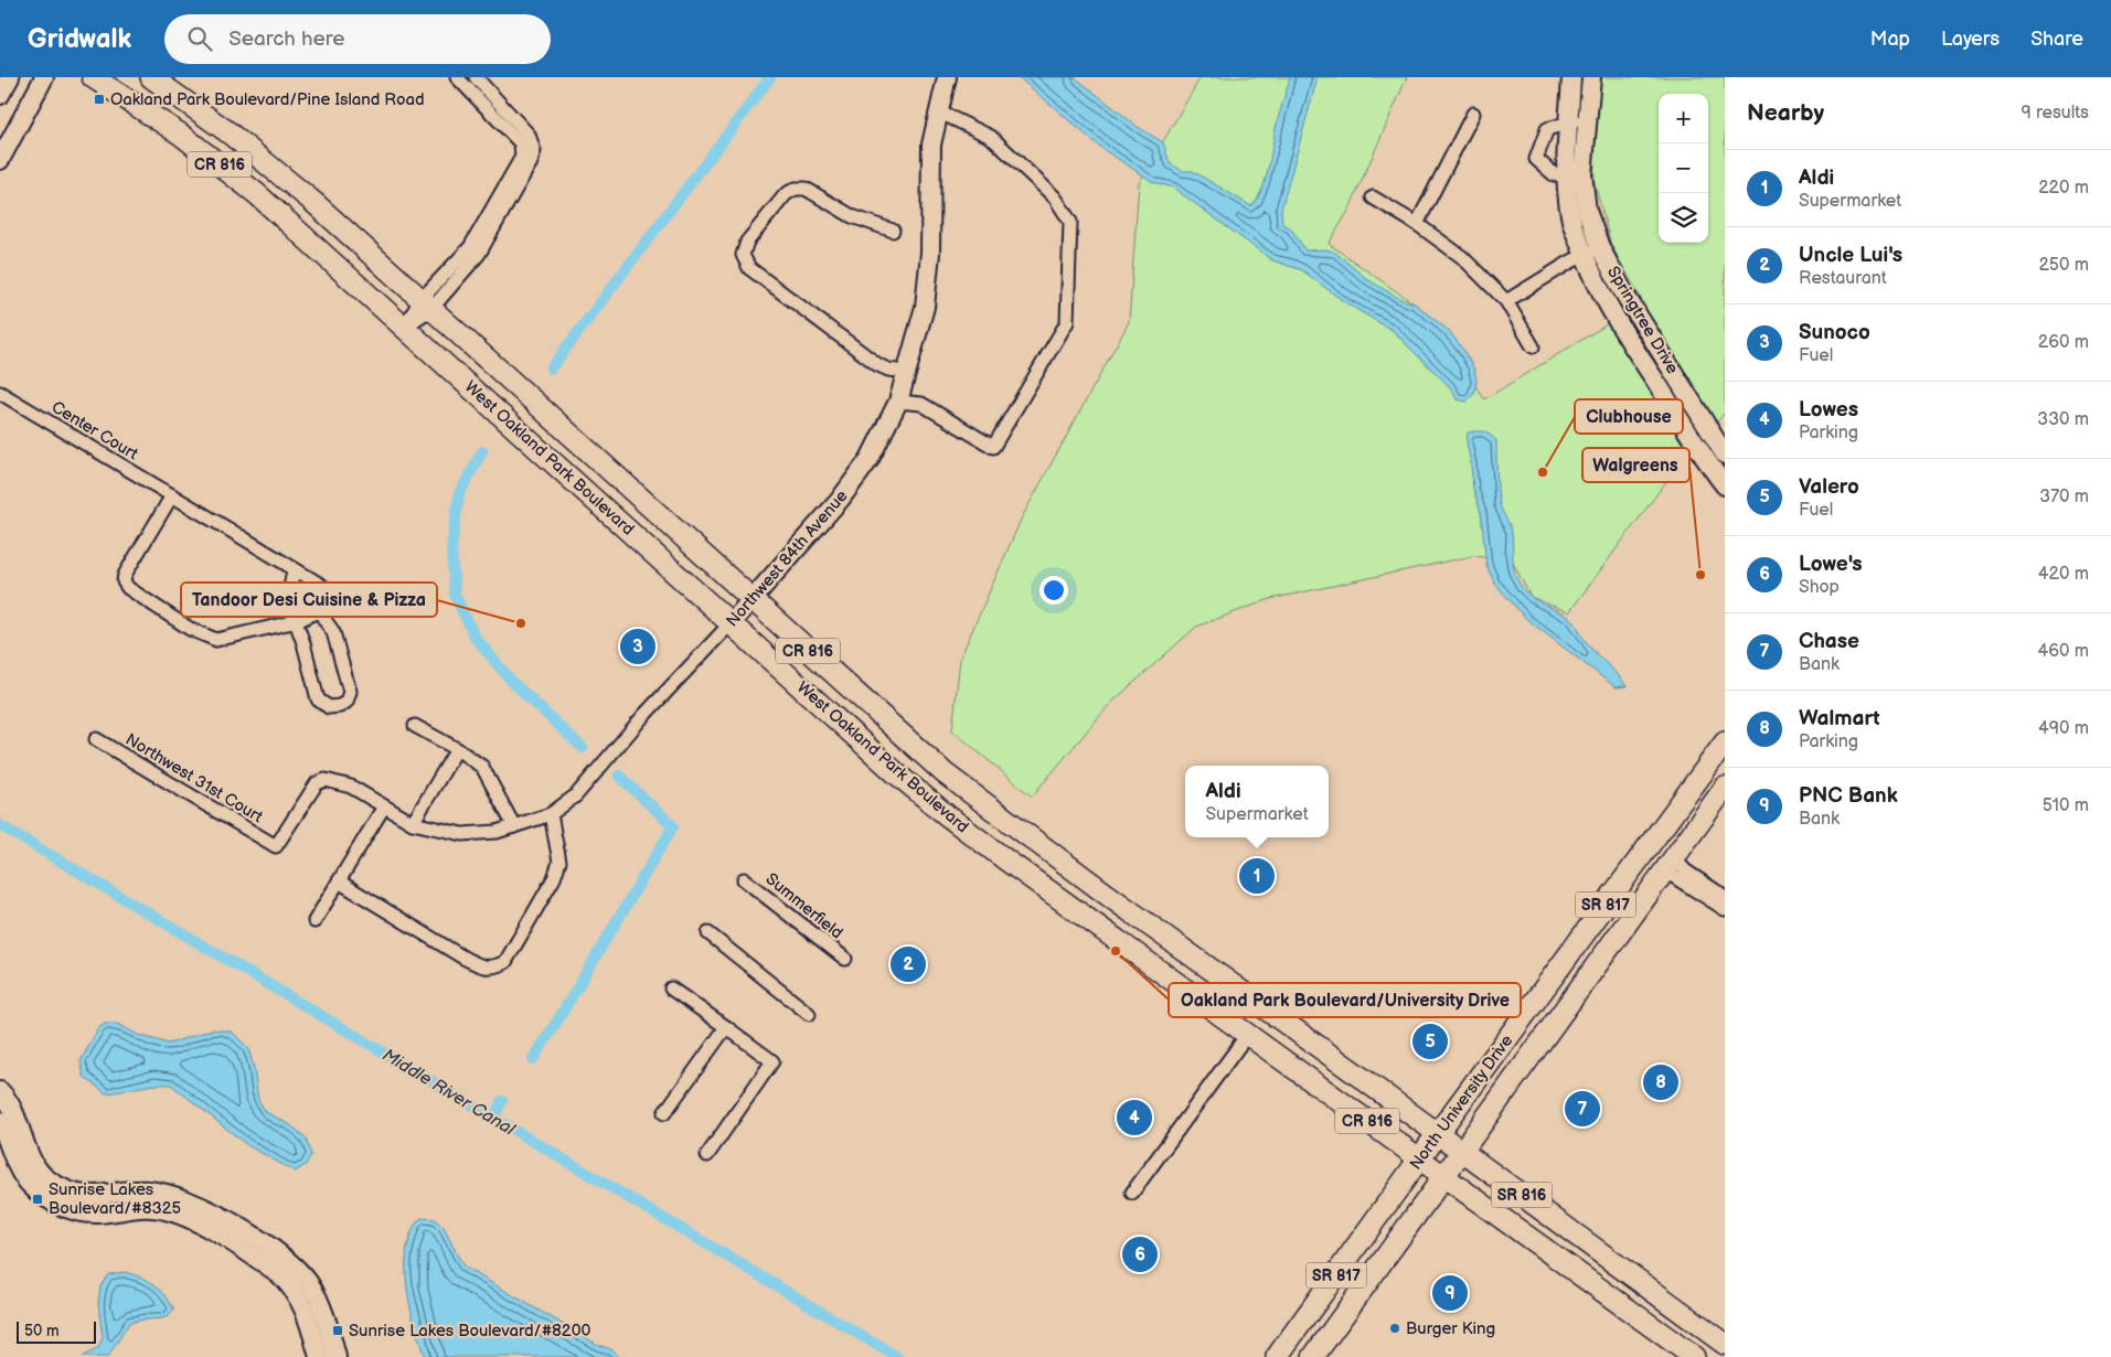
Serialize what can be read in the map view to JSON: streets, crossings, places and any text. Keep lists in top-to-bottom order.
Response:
{
  "streets": {
    "main road": [
      "CR 816",
      "West Oakland Park Boulevard",
      "SR 817",
      "North University Drive",
      "SR 816"
    ],
    "street": [
      "Springtree Drive",
      "Center Court",
      "Northwest 84th Avenue",
      "Northwest 31st Court",
      "Summerfield"
    ]
  },
  "crossings": [
    ["West Oakland Park Boulevard", "Northwest 84th Avenue"],
    ["West Oakland Park Boulevard", "North University Drive"],
    ["Northwest 84th Avenue", "Northwest 31st Court"]
  ],
  "water": ["Middle River Canal"],
  "places": {
    "transit": ["Oakland Park Boulevard/Pine Island Road", "Sunrise Lakes Boulevard/#8325", "Sunrise Lakes Boulevard/#8200"],
    "other": [
      "Clubhouse",
      "Walgreens",
      "Tandoor Desi Cuisine & Pizza",
      "Oakland Park Boulevard/University Drive",
      "Burger King"
    ]
  },
  "scale_bar": "50 m",
  "page": {
    "header": "Gridwalk",
    "search": "Search here",
    "nav": ["Map", "Layers", "Share"],
    "heading": ["Nearby", "9 results"],
    "map_buttons": ["+", "−"],
    "list": [
      {
        "mark": "1",
        "name": "Aldi",
        "note": "Supermarket",
        "value": "220 m"
      },
      {
        "mark": "2",
        "name": "Uncle Lui's",
        "note": "Restaurant",
        "value": "250 m"
      },
      {
        "mark": "3",
        "name": "Sunoco",
        "note": "Fuel",
        "value": "260 m"
      },
      {
        "mark": "4",
        "name": "Lowes",
        "note": "Parking",
        "value": "330 m"
      },
      {
        "mark": "5",
        "name": "Valero",
        "note": "Fuel",
        "value": "370 m"
      },
      {
        "mark": "6",
        "name": "Lowe's",
        "note": "Shop",
        "value": "420 m"
      },
      {
        "mark": "7",
        "name": "Chase",
        "note": "Bank",
        "value": "460 m"
      },
      {
        "mark": "8",
        "name": "Walmart",
        "note": "Parking",
        "value": "490 m"
      },
      {
        "mark": "9",
        "name": "PNC Bank",
        "note": "Bank",
        "value": "510 m"
      }
    ],
    "pins": [
      "3",
      "1",
      "2",
      "5",
      "8",
      "7",
      "4",
      "6",
      "9"
    ],
    "popup": ["Aldi", "Supermarket"],
    "scale": "50 m"
  }
}
